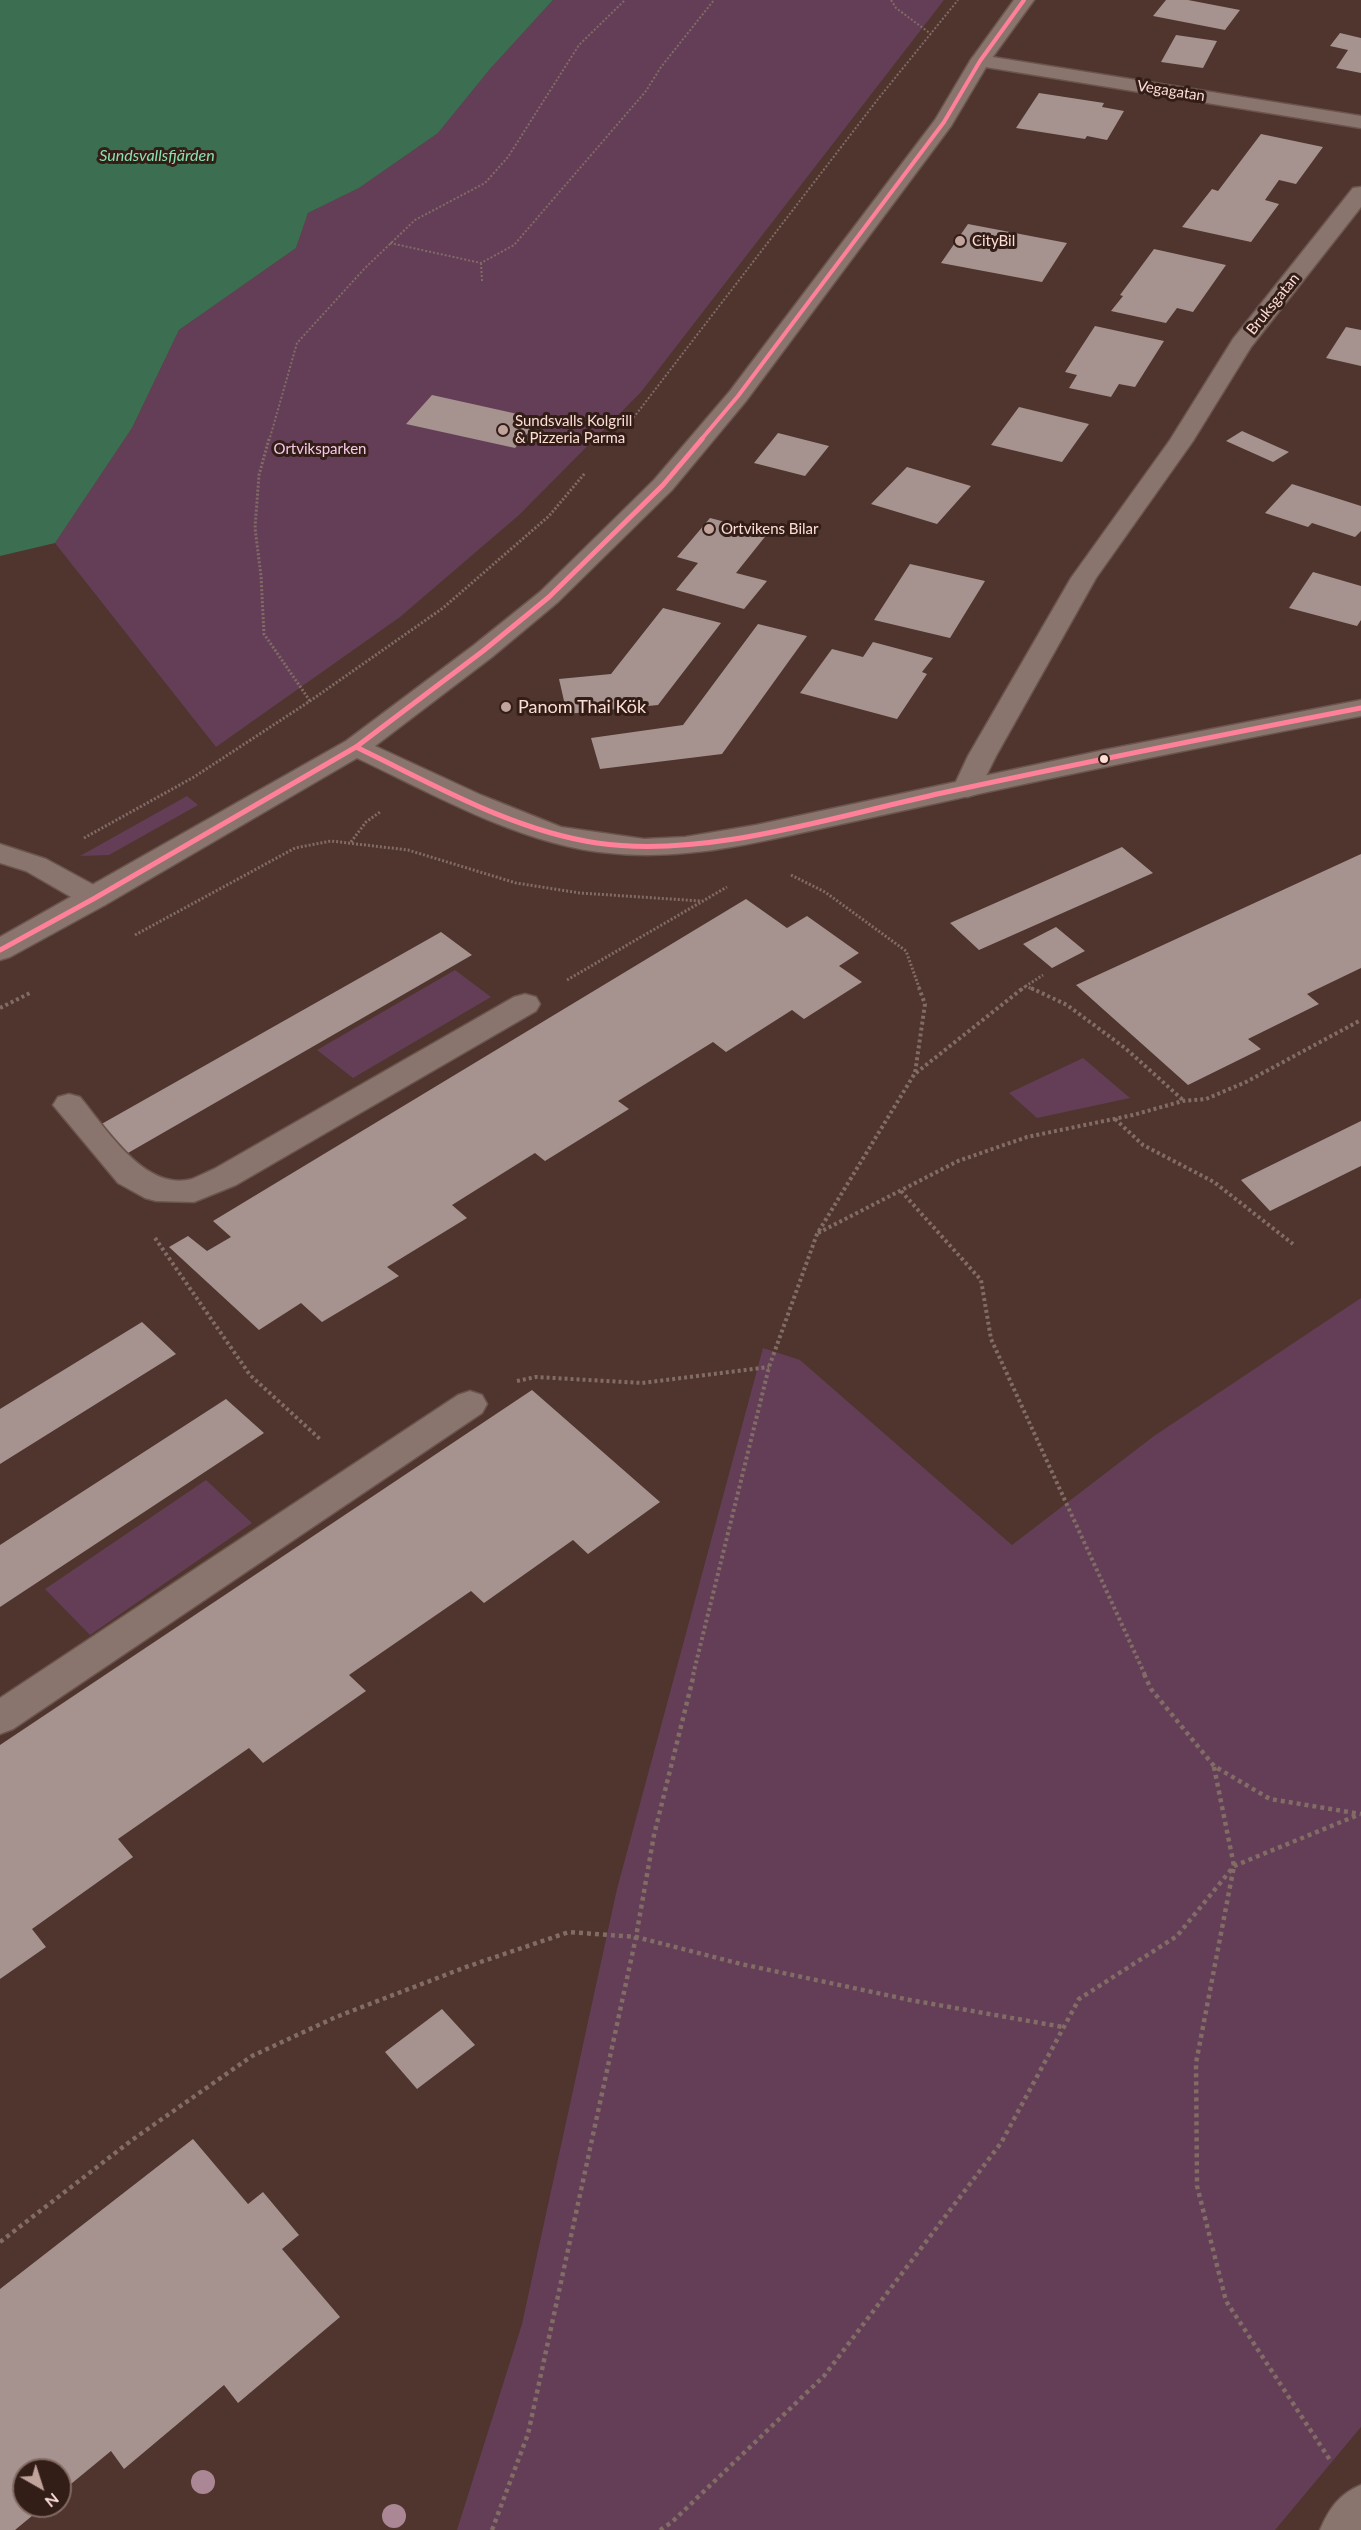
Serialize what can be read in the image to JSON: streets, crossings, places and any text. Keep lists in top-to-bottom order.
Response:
{
  "streets": {
    "street": ["Vegagatan", "Bruksgatan"]
  },
  "water": ["Sundsvallsfjärden"],
  "parks": ["Ortviksparken"],
  "places": [
    "CityBil",
    "Sundsvalls Kolgrill & Pizzeria Parma",
    "Ortvikens Bilar",
    "Panom Thai Kök"
  ],
  "north": "bottom right"
}
